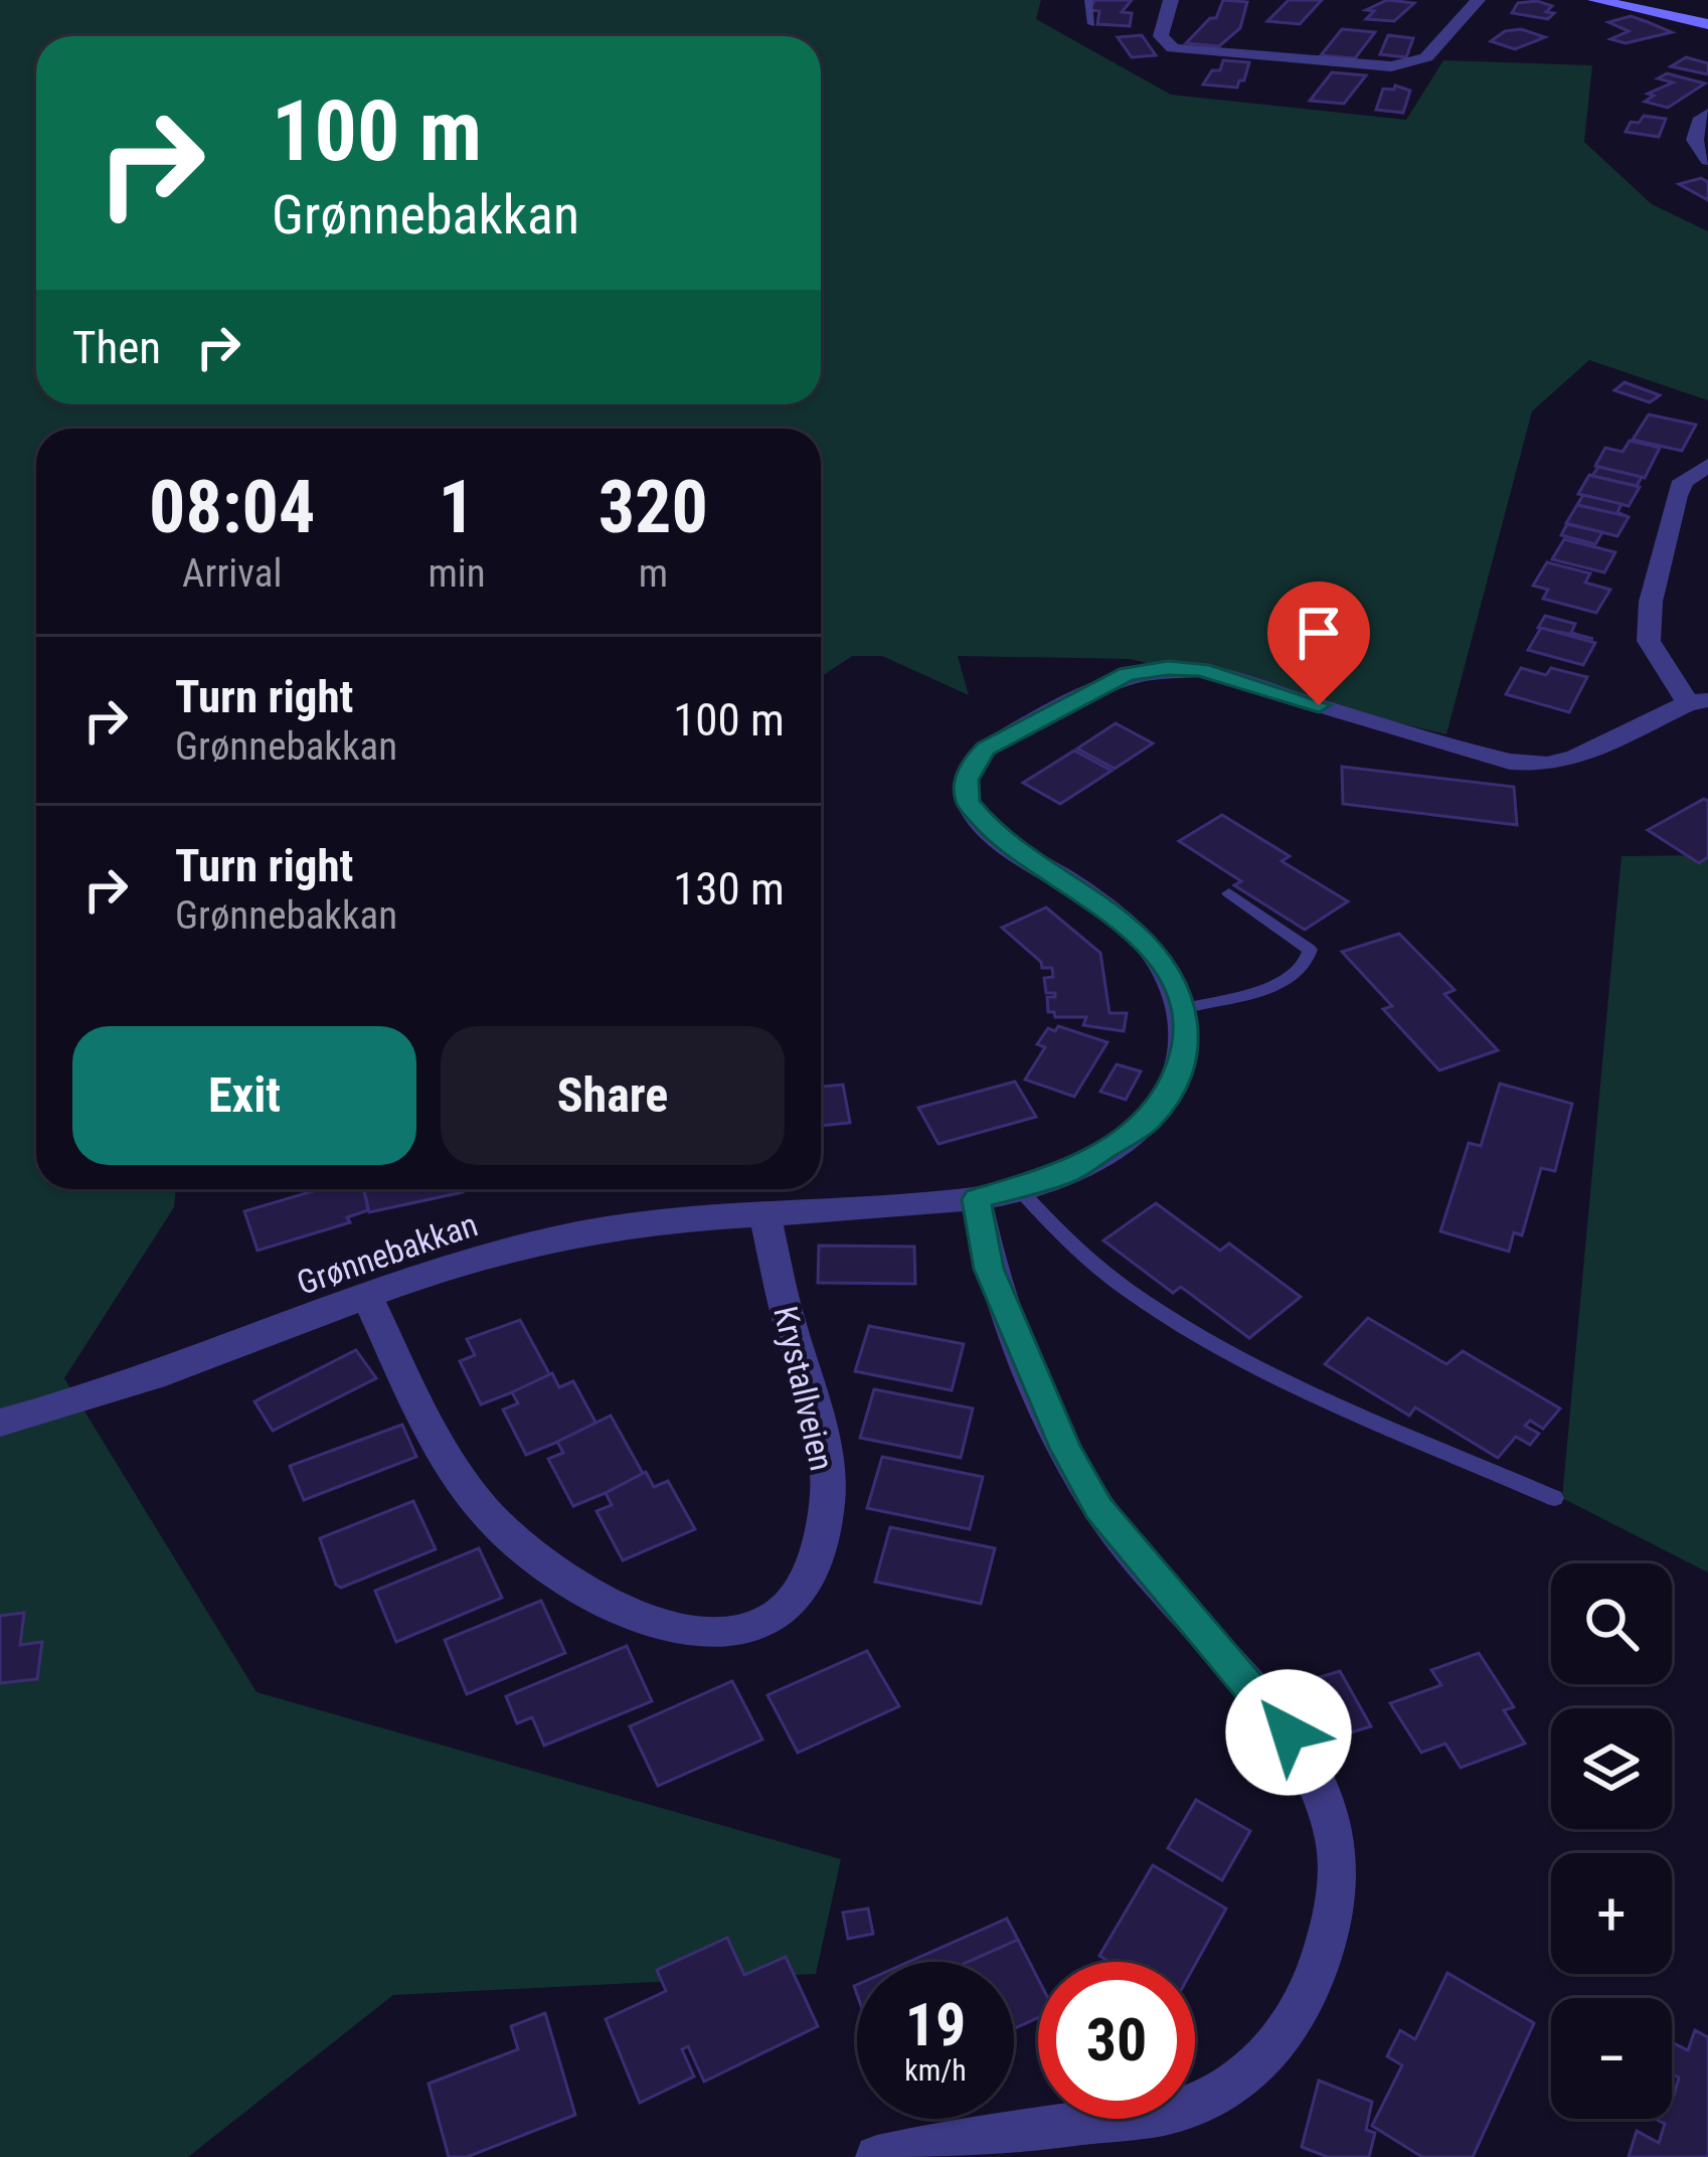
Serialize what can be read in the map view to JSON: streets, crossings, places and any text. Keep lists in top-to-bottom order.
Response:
{
  "streets": {
    "street": ["Grønnebakkan", "Krystallveien"]
  },
  "crossings": [
    ["Grønnebakkan", "Krystallveien"]
  ],
  "page": {
    "turn": ["100 m", "Grønnebakkan"],
    "then": "Then",
    "eta": [
      "08:04",
      "Arrival",
      "1",
      "min",
      "320",
      "m"
    ],
    "list": [
      {
        "name": "Turn right",
        "note": "Grønnebakkan",
        "value": "100 m"
      },
      {
        "name": "Turn right",
        "note": "Grønnebakkan",
        "value": "130 m"
      }
    ],
    "buttons": ["Exit", "Share"],
    "map_buttons": ["+", "−"],
    "speed": "19 km/h",
    "limit": "30"
  }
}
